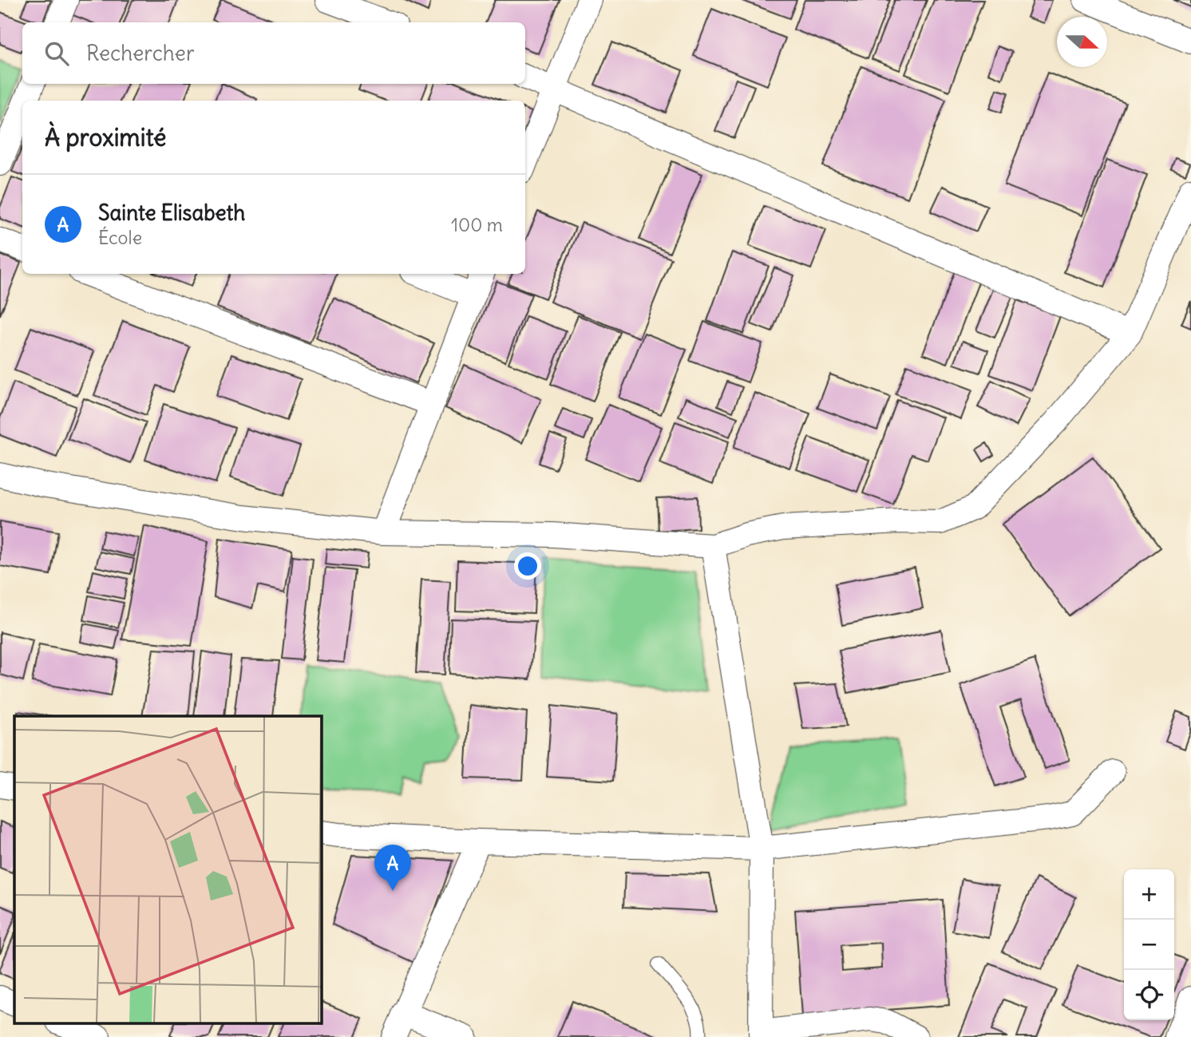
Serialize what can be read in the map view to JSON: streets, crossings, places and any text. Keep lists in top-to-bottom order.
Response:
{
  "north": "right",
  "page": {
    "search": "Rechercher",
    "heading": "À proximité",
    "list": [
      {
        "mark": "A",
        "name": "Sainte Elisabeth",
        "note": "École",
        "value": "100 m"
      }
    ],
    "pins": "A",
    "map_buttons": ["+", "−"]
  }
}
